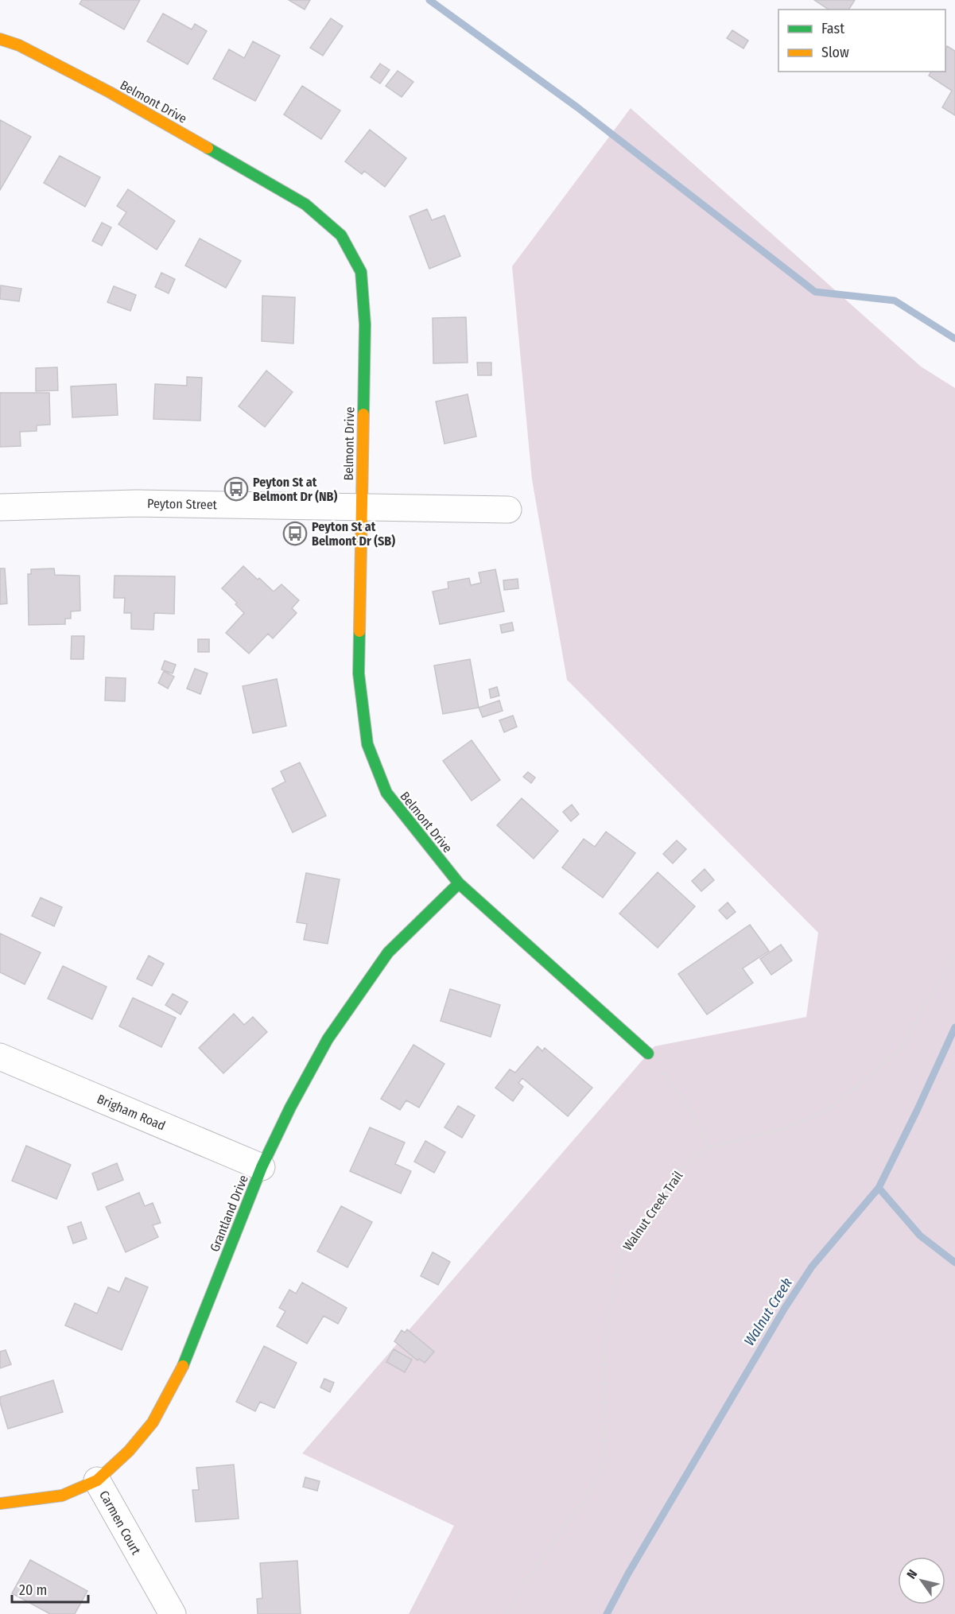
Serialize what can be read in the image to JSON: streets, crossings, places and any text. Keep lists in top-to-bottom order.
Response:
{
  "streets": {
    "street": [
      "Belmont Drive",
      "Peyton Street",
      "Brigham Road",
      "Grantland Drive",
      "Carmen Court"
    ],
    "path": ["Walnut Creek Trail"]
  },
  "crossings": [
    ["Belmont Drive", "Peyton Street"],
    ["Belmont Drive", "Grantland Drive"],
    ["Brigham Road", "Grantland Drive"],
    ["Grantland Drive", "Carmen Court"]
  ],
  "water": ["Walnut Creek"],
  "places": {
    "bus stop": ["Peyton St at Belmont Dr (NB)", "Peyton St at Belmont Dr (SB)"]
  },
  "legend": ["Fast", "Slow"],
  "scale_bar": "20 m",
  "north": "top left"
}
